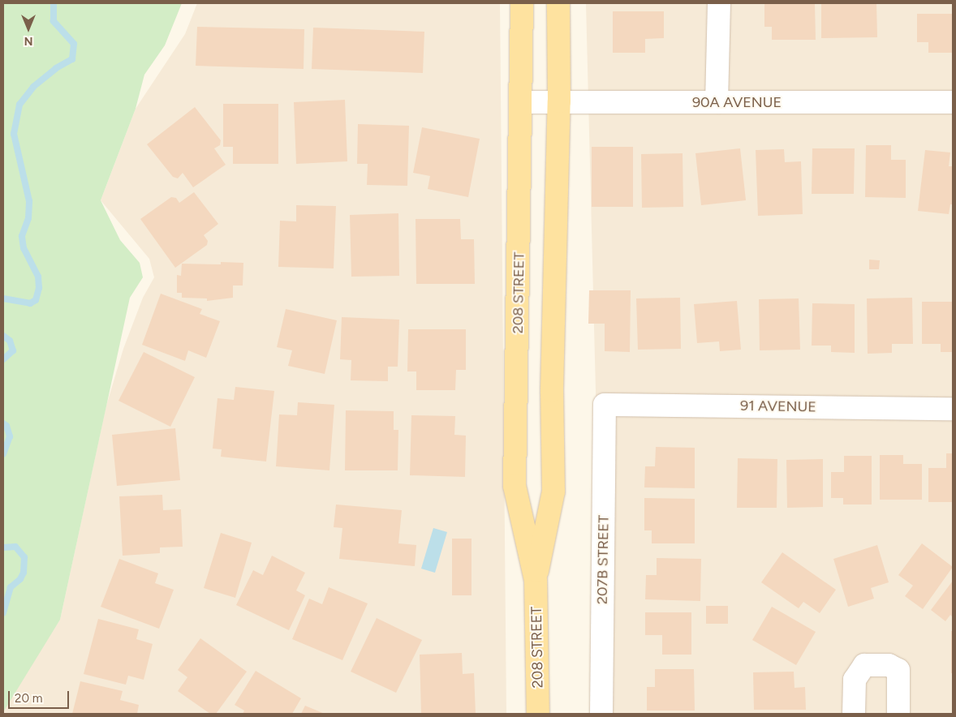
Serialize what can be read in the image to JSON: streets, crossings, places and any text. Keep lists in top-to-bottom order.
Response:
{
  "streets": {
    "main road": ["208 STREET"],
    "street": ["90A AVENUE", "91 AVENUE", "207B STREET"]
  },
  "crossings": [
    ["90A AVENUE", "208 STREET"],
    ["91 AVENUE", "207B STREET"]
  ],
  "scale_bar": "20 m",
  "north": "bottom"
}
